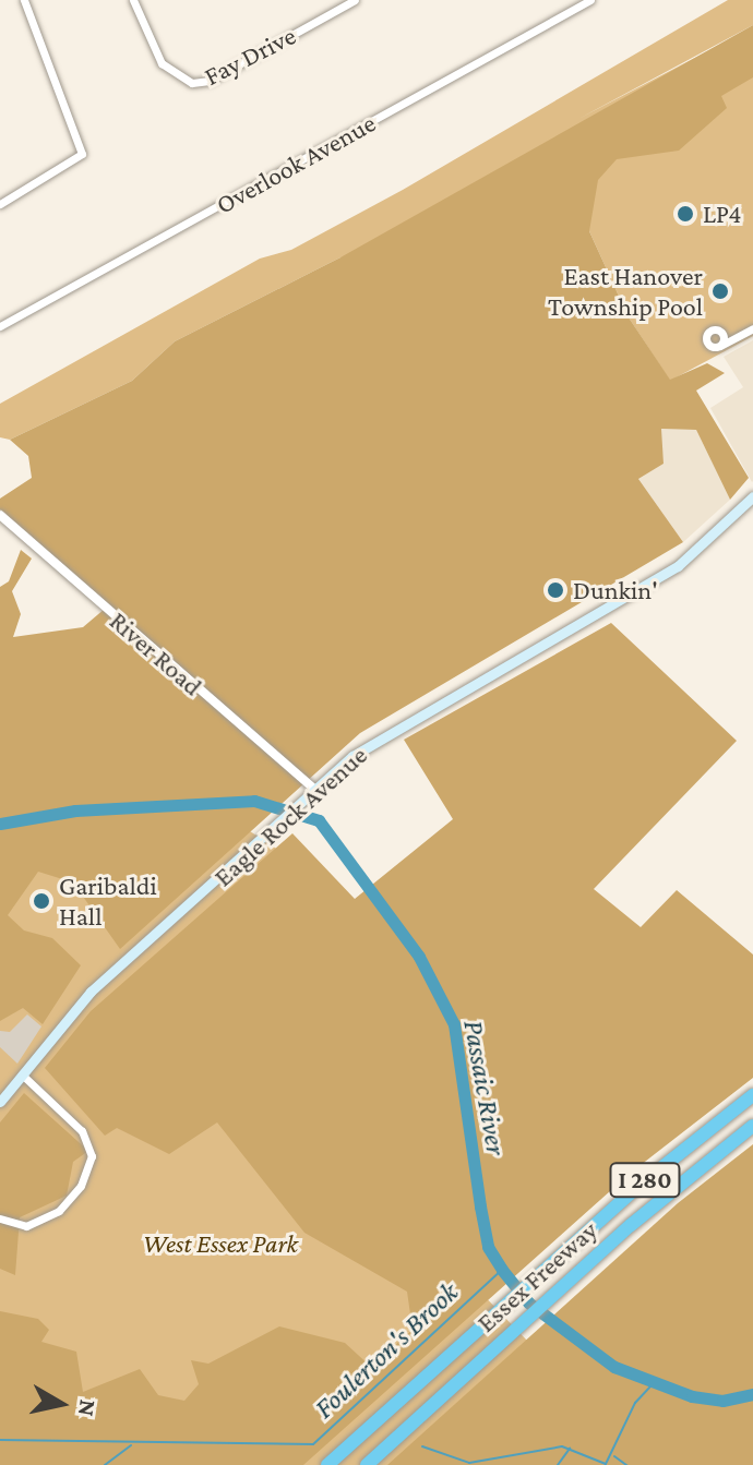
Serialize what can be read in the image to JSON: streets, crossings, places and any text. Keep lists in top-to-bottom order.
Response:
{
  "streets": {
    "highway": ["I 280", "Essex Freeway"],
    "main road": ["Eagle Rock Avenue"],
    "street": ["Fay Drive", "Overlook Avenue", "River Road"]
  },
  "crossings": [
    ["River Road", "Eagle Rock Avenue"]
  ],
  "water": ["Passaic River", "Foulerton's Brook"],
  "parks": ["West Essex Park"],
  "places": [
    "LP4",
    "East Hanover Township Pool",
    "Dunkin'",
    "Garibaldi Hall"
  ],
  "north": "right"
}
